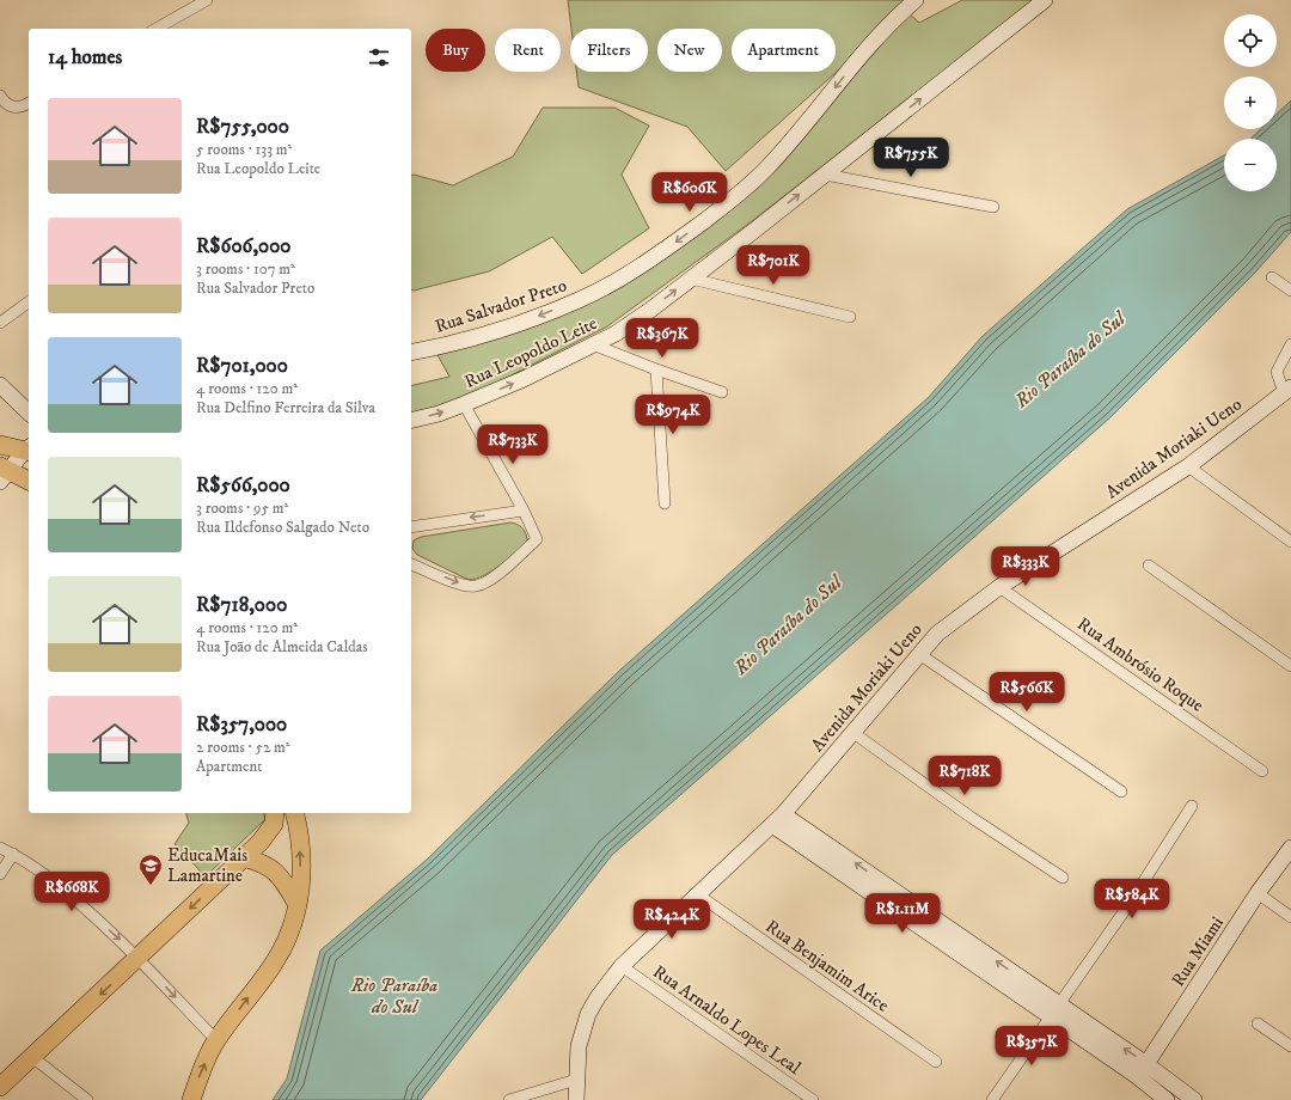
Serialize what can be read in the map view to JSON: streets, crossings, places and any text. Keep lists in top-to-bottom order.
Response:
{
  "streets": {
    "main road": [
      "Rua Salvador Preto",
      "Rua Leopoldo Leite",
      "Avenida Moriaki Ueno",
      "Rua Miami"
    ],
    "street": ["Rua Ambrósio Roque", "Rua Benjamim Arice", "Rua Arnaldo Lopes Leal"]
  },
  "crossings": [
    ["Avenida Moriaki Ueno", "Rua Ambrósio Roque"],
    ["Avenida Moriaki Ueno", "Rua Benjamim Arice"],
    ["Avenida Moriaki Ueno", "Rua Arnaldo Lopes Leal"]
  ],
  "one_way": ["Rua Salvador Preto", "Rua Leopoldo Leite"],
  "water": ["Rio Paraíba do Sul"],
  "places": {
    "school or university": ["EducaMais Lamartine"]
  },
  "page": {
    "map_buttons": ["+", "−"],
    "chip": [
      "Buy",
      "Rent",
      "Filters",
      "New",
      "Apartment"
    ],
    "heading": "14 homes",
    "list": [
      {
        "name": "R$755,000",
        "note": "5 rooms · 133 m² · Rua Leopoldo Leite"
      },
      {
        "name": "R$606,000",
        "note": "3 rooms · 107 m² · Rua Salvador Preto"
      },
      {
        "name": "R$701,000",
        "note": "4 rooms · 120 m² · Rua Delfino Ferreira da Silva"
      },
      {
        "name": "R$566,000",
        "note": "3 rooms · 95 m² · Rua Ildefonso Salgado Neto"
      },
      {
        "name": "R$718,000",
        "note": "4 rooms · 120 m² · Rua João de Almeida Caldas"
      },
      {
        "name": "R$357,000",
        "note": "2 rooms · 52 m² · Apartment"
      }
    ],
    "price": [
      "R$755K",
      "R$606K",
      "R$701K",
      "R$367K",
      "R$974K",
      "R$733K",
      "R$333K",
      "R$566K",
      "R$718K",
      "R$668K",
      "R$584K",
      "R$1.11M",
      "R$424K",
      "R$357K"
    ]
  }
}
